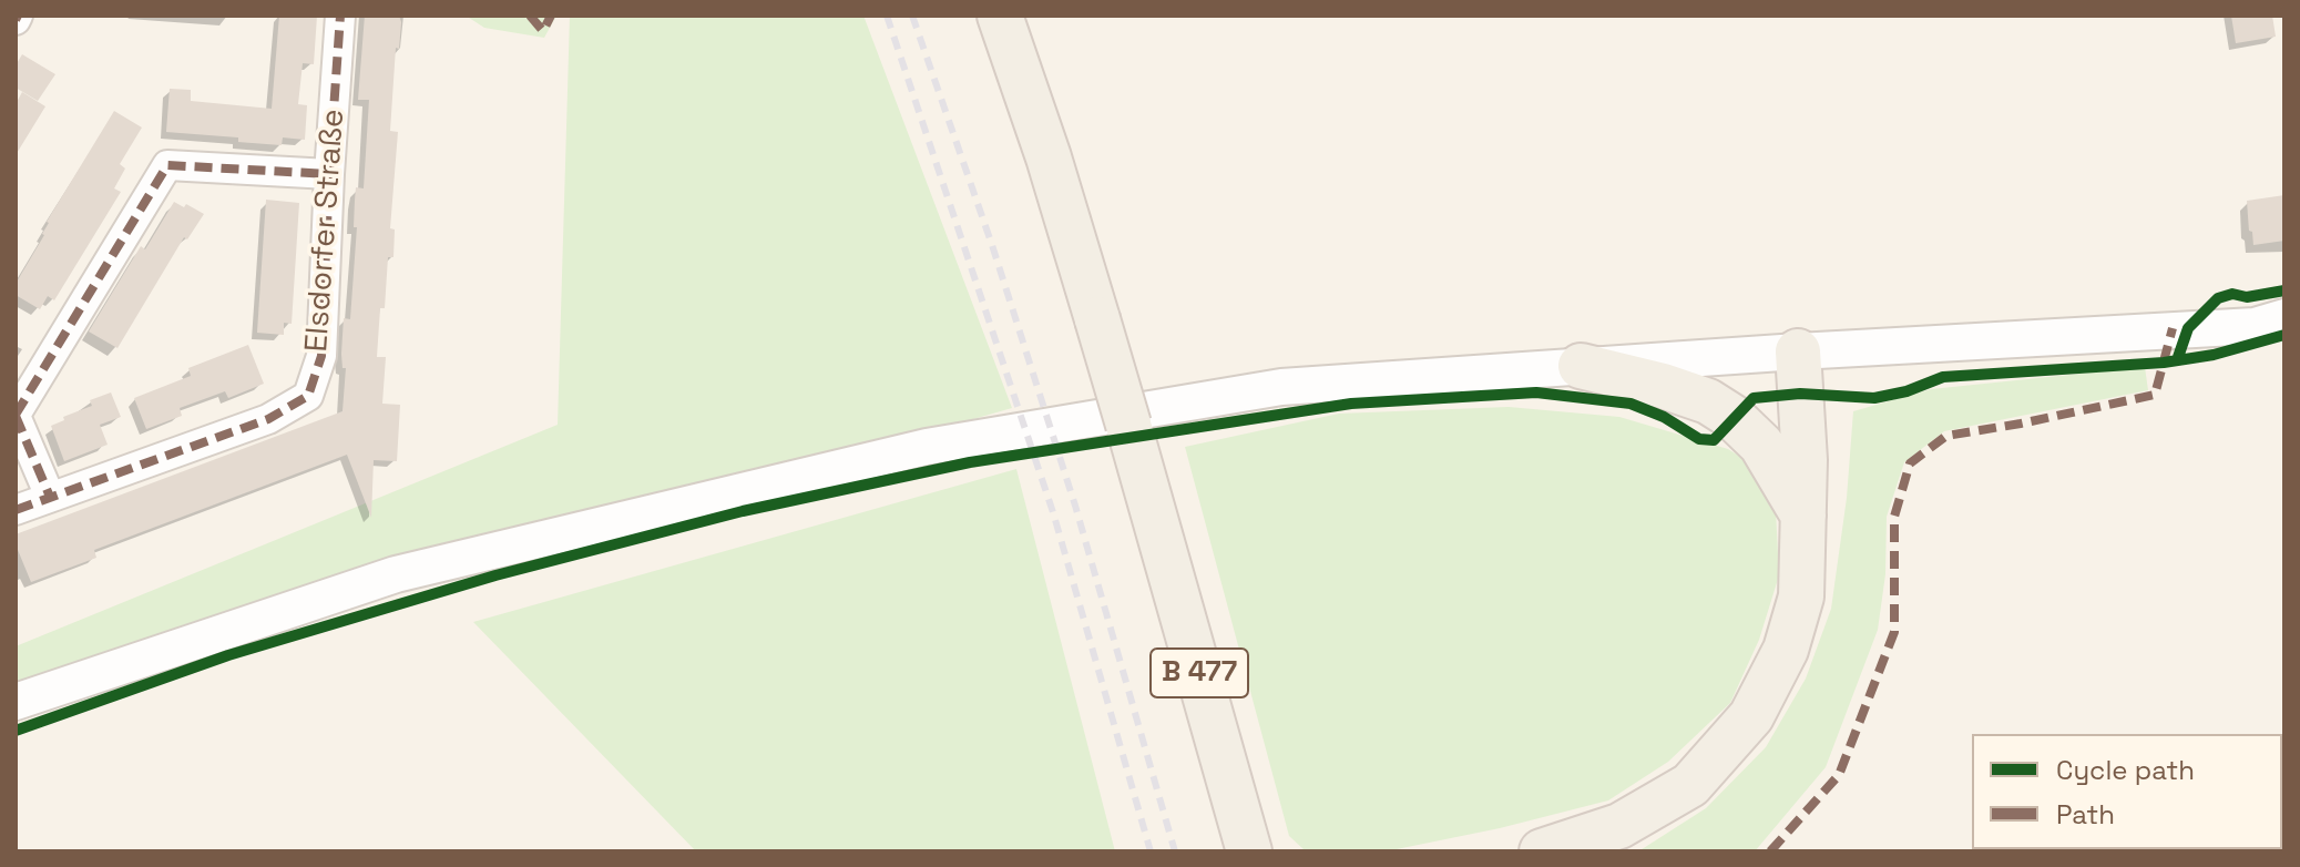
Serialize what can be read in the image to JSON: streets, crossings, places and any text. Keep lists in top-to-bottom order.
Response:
{
  "streets": {
    "main road": ["B 477"],
    "street": ["Elsdorfer Straße"]
  },
  "legend": ["Cycle path", "Path"]
}
